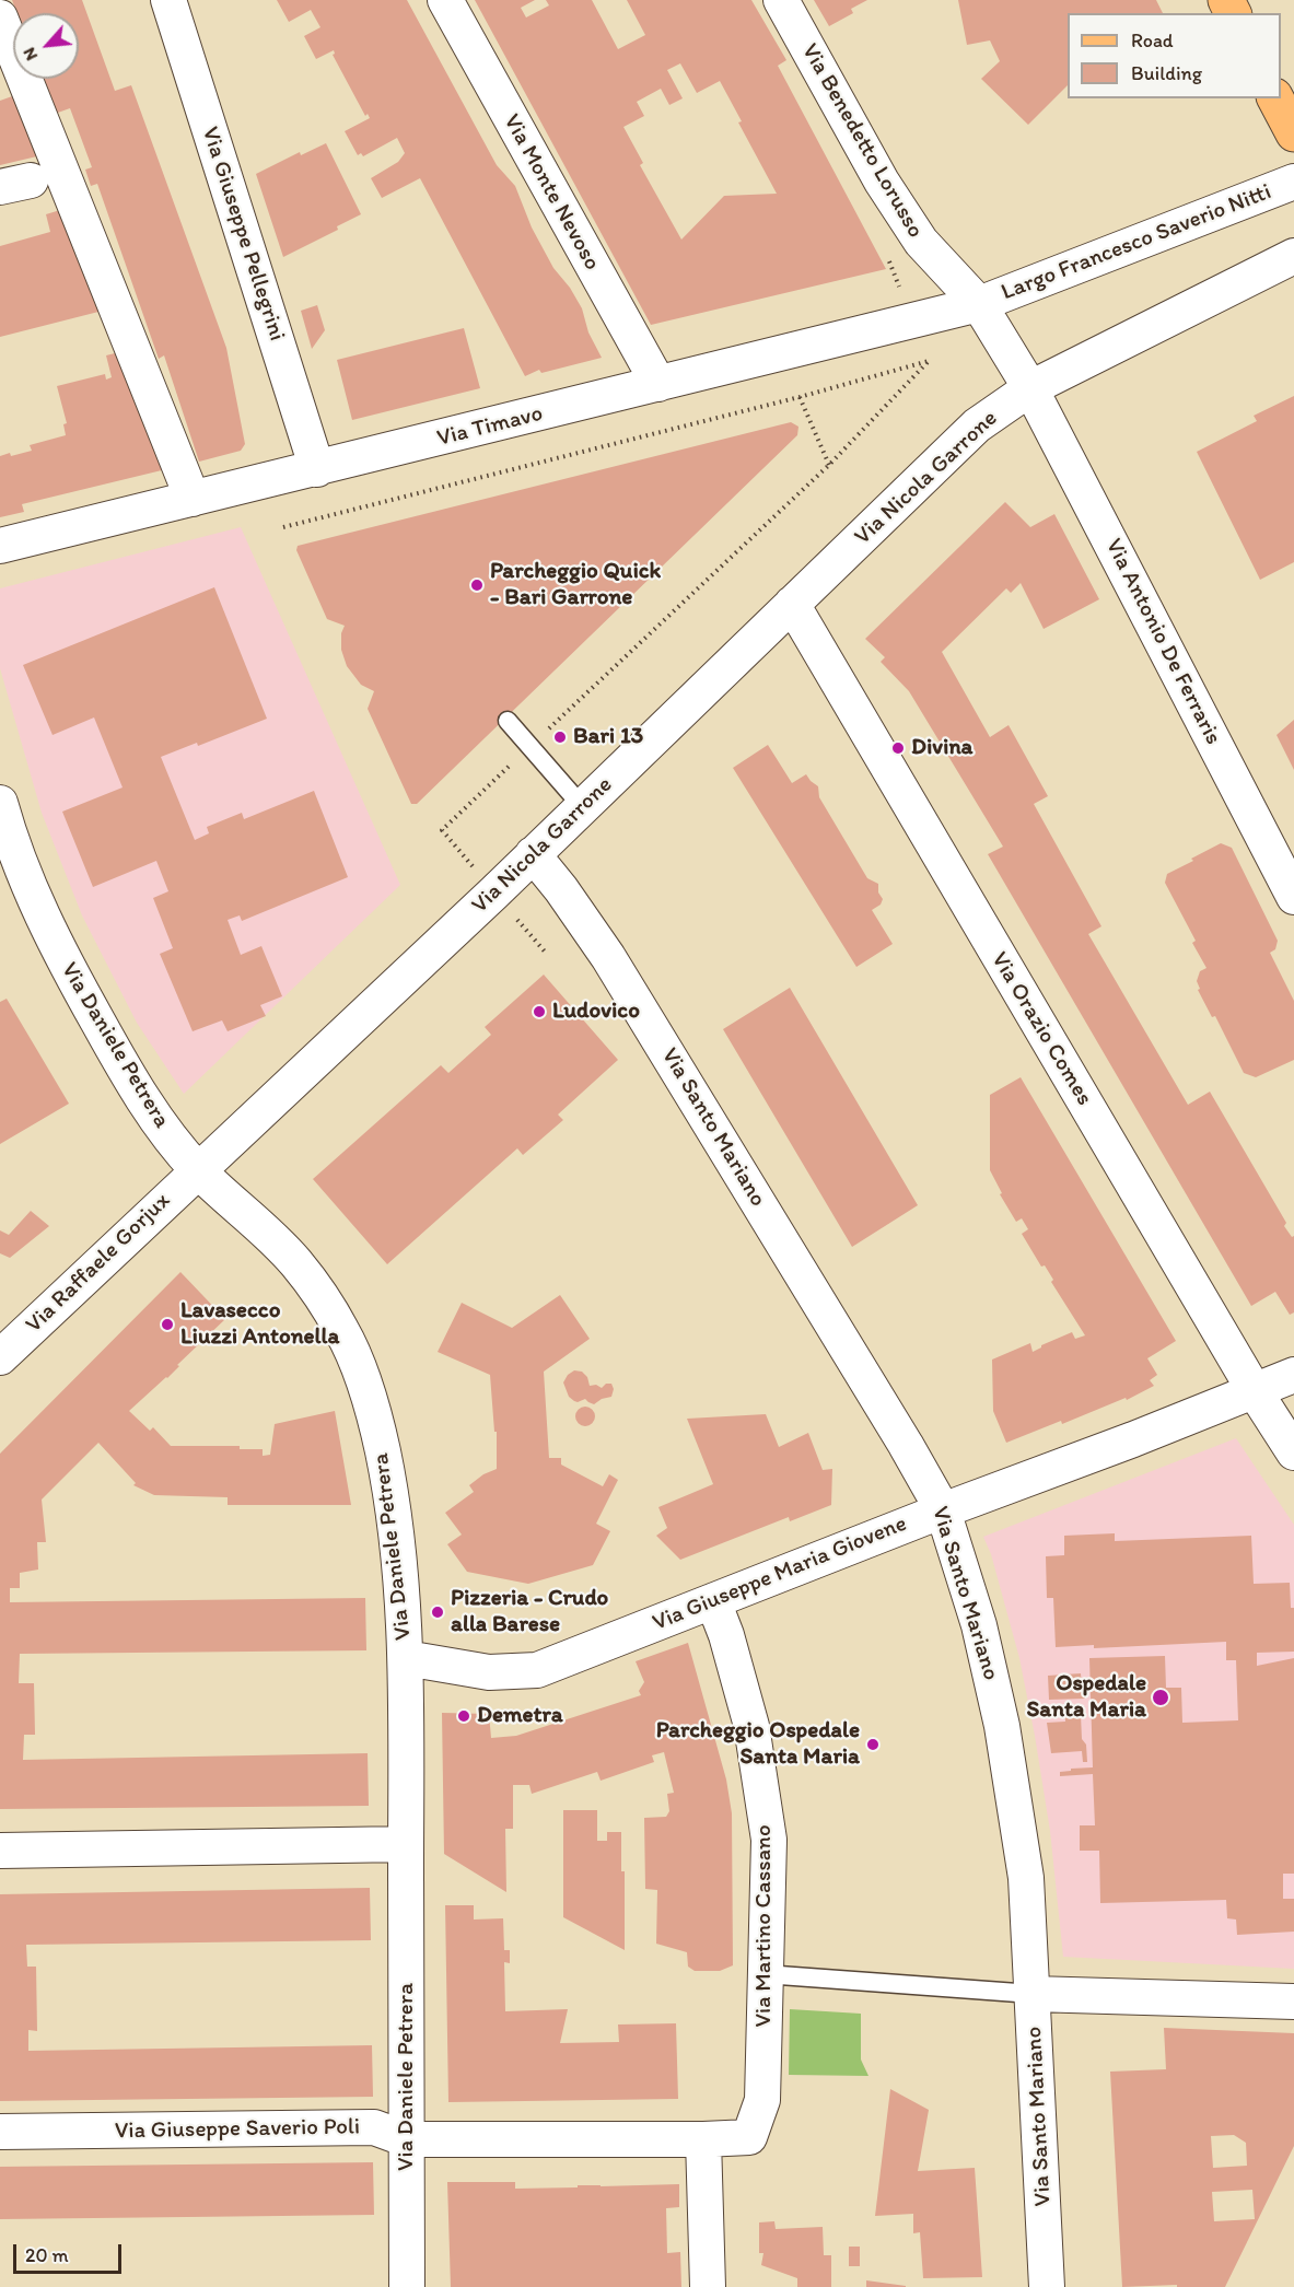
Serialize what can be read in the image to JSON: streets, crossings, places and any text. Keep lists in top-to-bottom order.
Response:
{
  "streets": {
    "street": [
      "Via Benedetto Lorusso",
      "Via Monte Nevoso",
      "Via Giuseppe Pellegrini",
      "Largo Francesco Saverio Nitti",
      "Via Timavo",
      "Via Nicola Garrone",
      "Via Antonio De Ferraris",
      "Via Orazio Comes",
      "Via Daniele Petrera",
      "Via Santo Mariano",
      "Via Raffaele Gorjux",
      "Via Giuseppe Maria Giovene",
      "Via Martino Cassano",
      "Via Giuseppe Saverio Poli"
    ]
  },
  "crossings": [
    ["Via Benedetto Lorusso", "Largo Francesco Saverio Nitti"],
    ["Via Benedetto Lorusso", "Via Timavo"],
    ["Via Monte Nevoso", "Via Timavo"],
    ["Via Giuseppe Pellegrini", "Via Timavo"],
    ["Largo Francesco Saverio Nitti", "Via Timavo"],
    ["Largo Francesco Saverio Nitti", "Via Nicola Garrone"],
    ["Largo Francesco Saverio Nitti", "Via Antonio De Ferraris"],
    ["Via Nicola Garrone", "Via Antonio De Ferraris"],
    ["Via Nicola Garrone", "Via Orazio Comes"],
    ["Via Nicola Garrone", "Via Daniele Petrera"],
    ["Via Nicola Garrone", "Via Santo Mariano"],
    ["Via Nicola Garrone", "Via Raffaele Gorjux"],
    ["Via Orazio Comes", "Via Giuseppe Maria Giovene"],
    ["Via Daniele Petrera", "Via Raffaele Gorjux"],
    ["Via Daniele Petrera", "Via Giuseppe Maria Giovene"],
    ["Via Daniele Petrera", "Via Giuseppe Saverio Poli"],
    ["Via Santo Mariano", "Via Giuseppe Maria Giovene"],
    ["Via Giuseppe Maria Giovene", "Via Martino Cassano"],
    ["Via Martino Cassano", "Via Giuseppe Saverio Poli"]
  ],
  "places": [
    "Parcheggio Quick - Bari Garrone",
    "Bari 13",
    "Divina",
    "Ludovico",
    "Lavasecco Liuzzi Antonella",
    "Pizzeria - Crudo alla Barese",
    "Ospedale Santa Maria",
    "Demetra",
    "Parcheggio Ospedale Santa Maria"
  ],
  "legend": ["Road", "Building"],
  "scale_bar": "20 m",
  "north": "bottom left"
}
